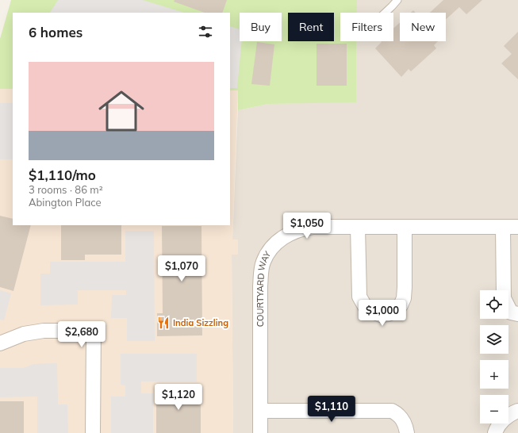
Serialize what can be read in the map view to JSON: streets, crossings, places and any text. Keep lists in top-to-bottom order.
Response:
{
  "streets": {
    "street": ["COURTYARD WAY"]
  },
  "places": {
    "restaurant": ["India Sizzling"]
  },
  "page": {
    "chip": [
      "Buy",
      "Rent",
      "Filters",
      "New"
    ],
    "heading": "6 homes",
    "list": [
      {
        "name": "$1,110/mo",
        "note": "3 rooms · 86 m² · Abington Place"
      }
    ],
    "price": [
      "$1,050",
      "$1,070",
      "$1,000",
      "$2,680",
      "$1,120",
      "$1,110"
    ],
    "map_buttons": ["+", "−"]
  }
}
